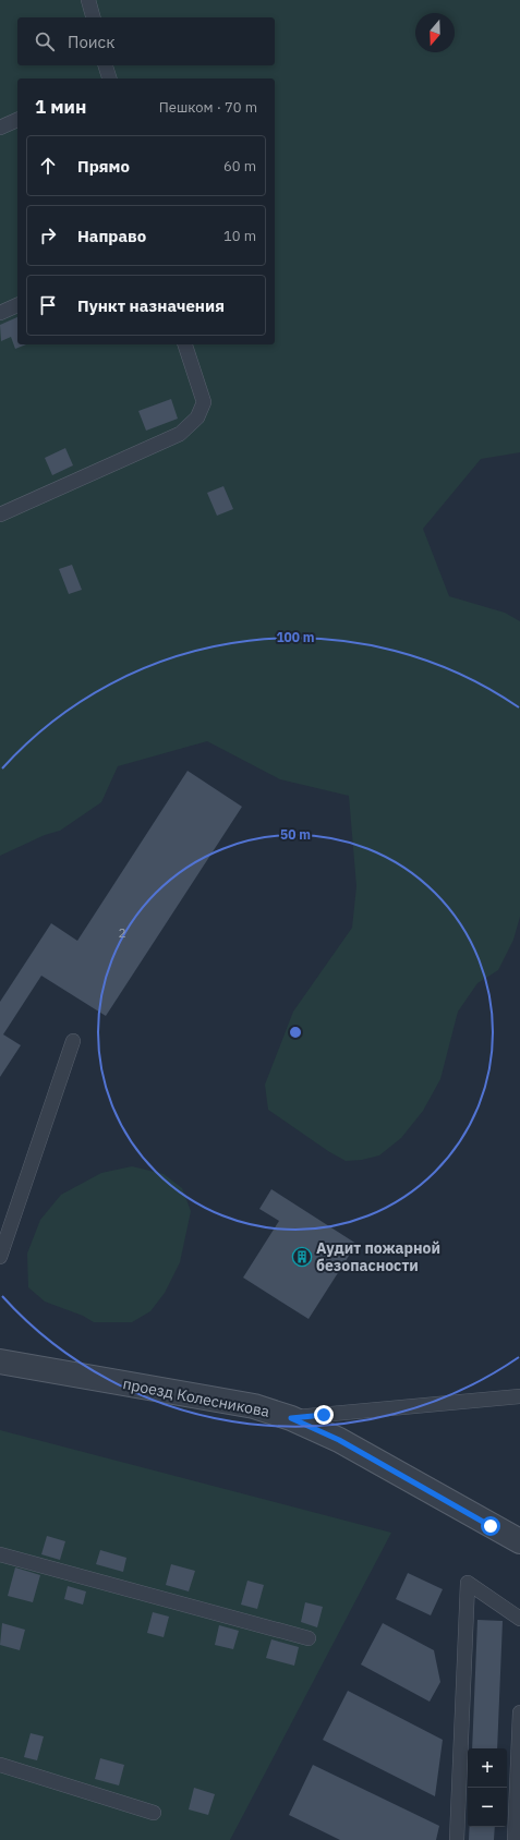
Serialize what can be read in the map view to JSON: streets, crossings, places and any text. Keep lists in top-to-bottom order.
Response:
{
  "streets": {
    "street": ["проезд Колесникова"]
  },
  "places": {
    "building": ["Аудит пожарной безопасности"]
  },
  "house_numbers": ["2"],
  "north": "bottom",
  "page": {
    "search": "Поиск",
    "heading": ["1 мин", "Пешком · 70 m"],
    "list": [
      ["Прямо", "60 m"],
      ["Направо", "10 m"],
      "Пункт назначения"
    ],
    "map_buttons": ["+", "−"]
  },
  "rings": ["100 m", "50 m"]
}
